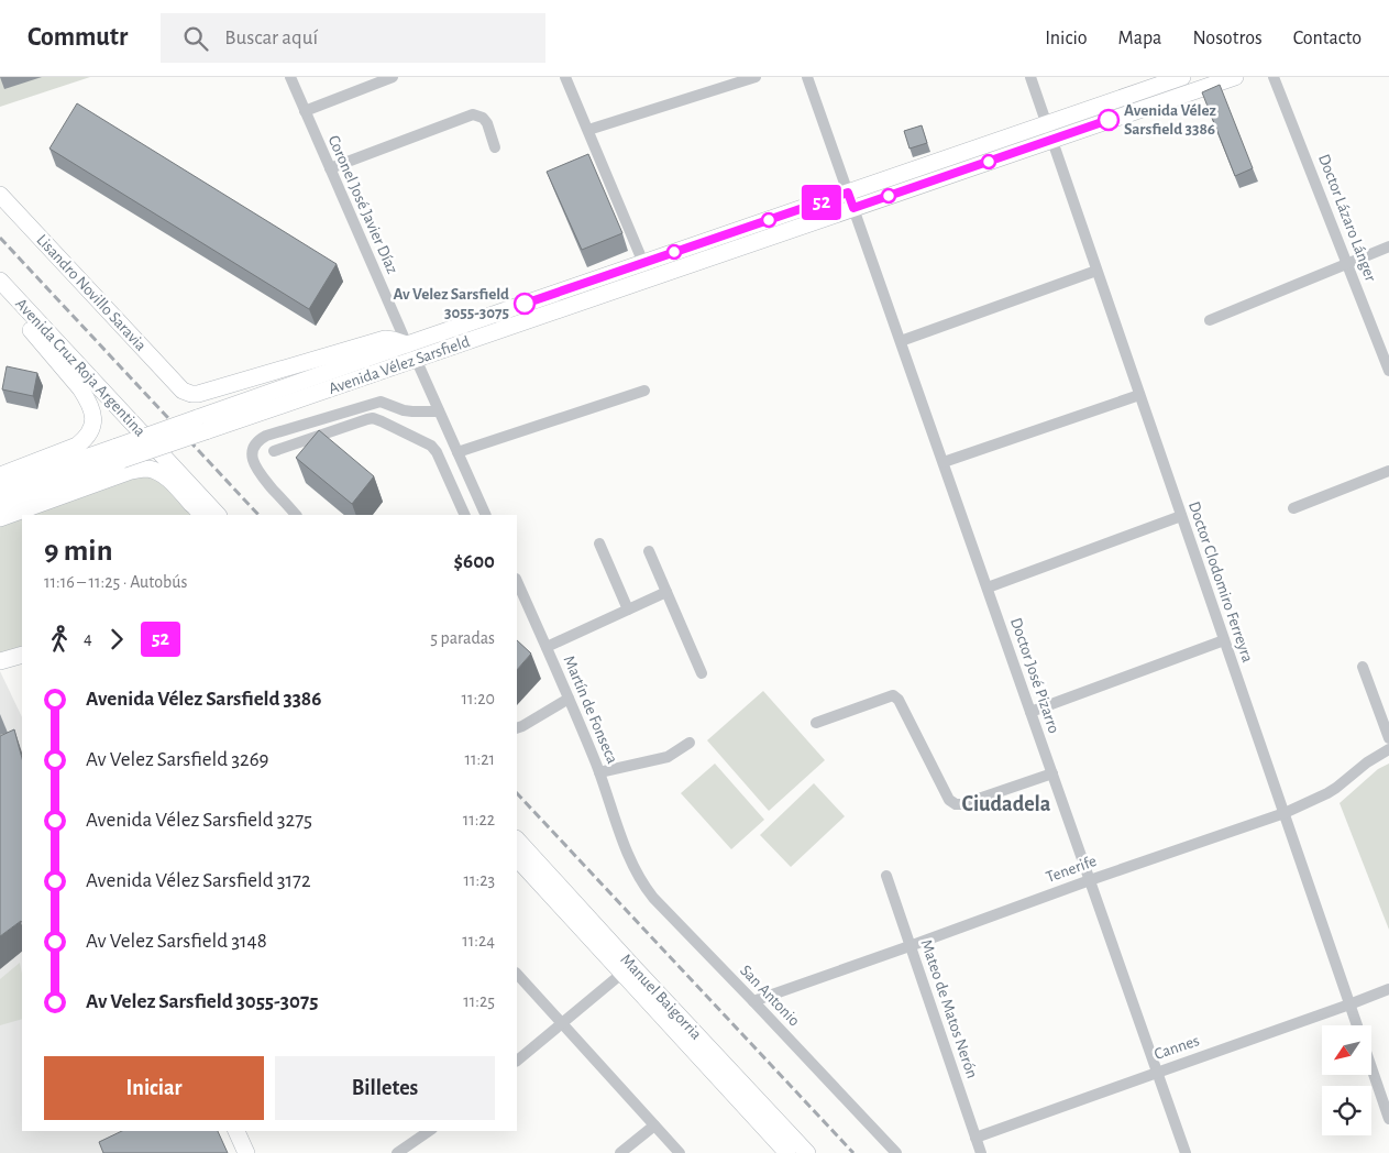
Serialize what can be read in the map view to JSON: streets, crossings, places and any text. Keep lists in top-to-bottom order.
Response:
{
  "streets": {
    "main road": [
      "Lisandro Novillo Saravia",
      "Avenida Vélez Sarsfield",
      "Avenida Cruz Roja Argentina",
      "Manuel Baigorria"
    ],
    "street": [
      "Coronel José Javier Díaz",
      "Doctor Lázaro Lánger",
      "Doctor Clodomiro Ferreyra",
      "Doctor José Pizarro",
      "Martín de Fonseca",
      "Tenerife",
      "San Antonio",
      "Mateo de Matos Nerón",
      "Cannes"
    ]
  },
  "crossings": [
    ["Coronel José Javier Díaz", "Lisandro Novillo Saravia"],
    ["Coronel José Javier Díaz", "Avenida Vélez Sarsfield"],
    ["Lisandro Novillo Saravia", "Avenida Vélez Sarsfield"],
    ["Avenida Vélez Sarsfield", "Doctor Clodomiro Ferreyra"],
    ["Avenida Vélez Sarsfield", "Doctor José Pizarro"],
    ["Doctor Clodomiro Ferreyra", "Tenerife"],
    ["Doctor Clodomiro Ferreyra", "Cannes"],
    ["Doctor José Pizarro", "Tenerife"],
    ["Doctor José Pizarro", "Cannes"],
    ["Martín de Fonseca", "San Antonio"],
    ["Tenerife", "San Antonio"],
    ["Tenerife", "Mateo de Matos Nerón"],
    ["Mateo de Matos Nerón", "Cannes"]
  ],
  "districts": ["Ciudadela"],
  "places": ["Avenida Vélez Sarsfield 3386", "Av Velez Sarsfield 3055-3075"],
  "lines": ["bus line 52"],
  "north": "bottom left",
  "page": {
    "header": "Commutr",
    "search": "Buscar aquí",
    "nav": [
      "Inicio",
      "Mapa",
      "Nosotros",
      "Contacto"
    ],
    "on_map": "52",
    "heading": ["9 min", "11:16 – 11:25 · Autobús", "$600"],
    "legs": ["4", "52", "5 paradas"],
    "list": [
      {
        "name": "Avenida Vélez Sarsfield 3386",
        "value": "11:20"
      },
      {
        "name": "Av Velez Sarsfield 3269",
        "value": "11:21"
      },
      {
        "name": "Avenida Vélez Sarsfield 3275",
        "value": "11:22"
      },
      {
        "name": "Avenida Vélez Sarsfield 3172",
        "value": "11:23"
      },
      {
        "name": "Av Velez Sarsfield 3148",
        "value": "11:24"
      },
      {
        "name": "Av Velez Sarsfield 3055-3075",
        "value": "11:25"
      }
    ],
    "buttons": ["Iniciar", "Billetes"]
  }
}
